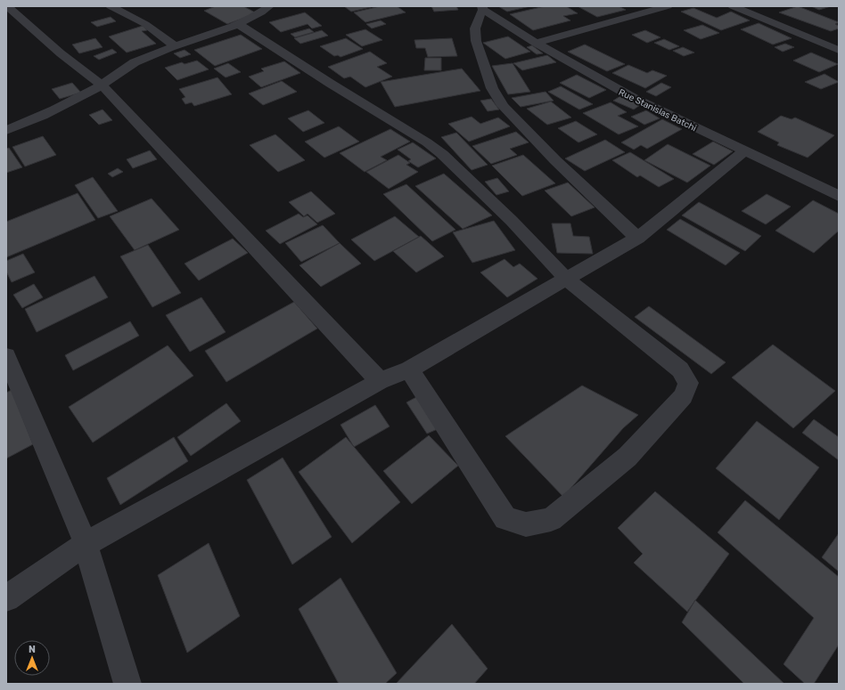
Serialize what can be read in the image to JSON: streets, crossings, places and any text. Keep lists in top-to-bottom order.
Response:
{
  "streets": {
    "street": ["Rue Stanislas Batchi"]
  },
  "north": "top"
}
